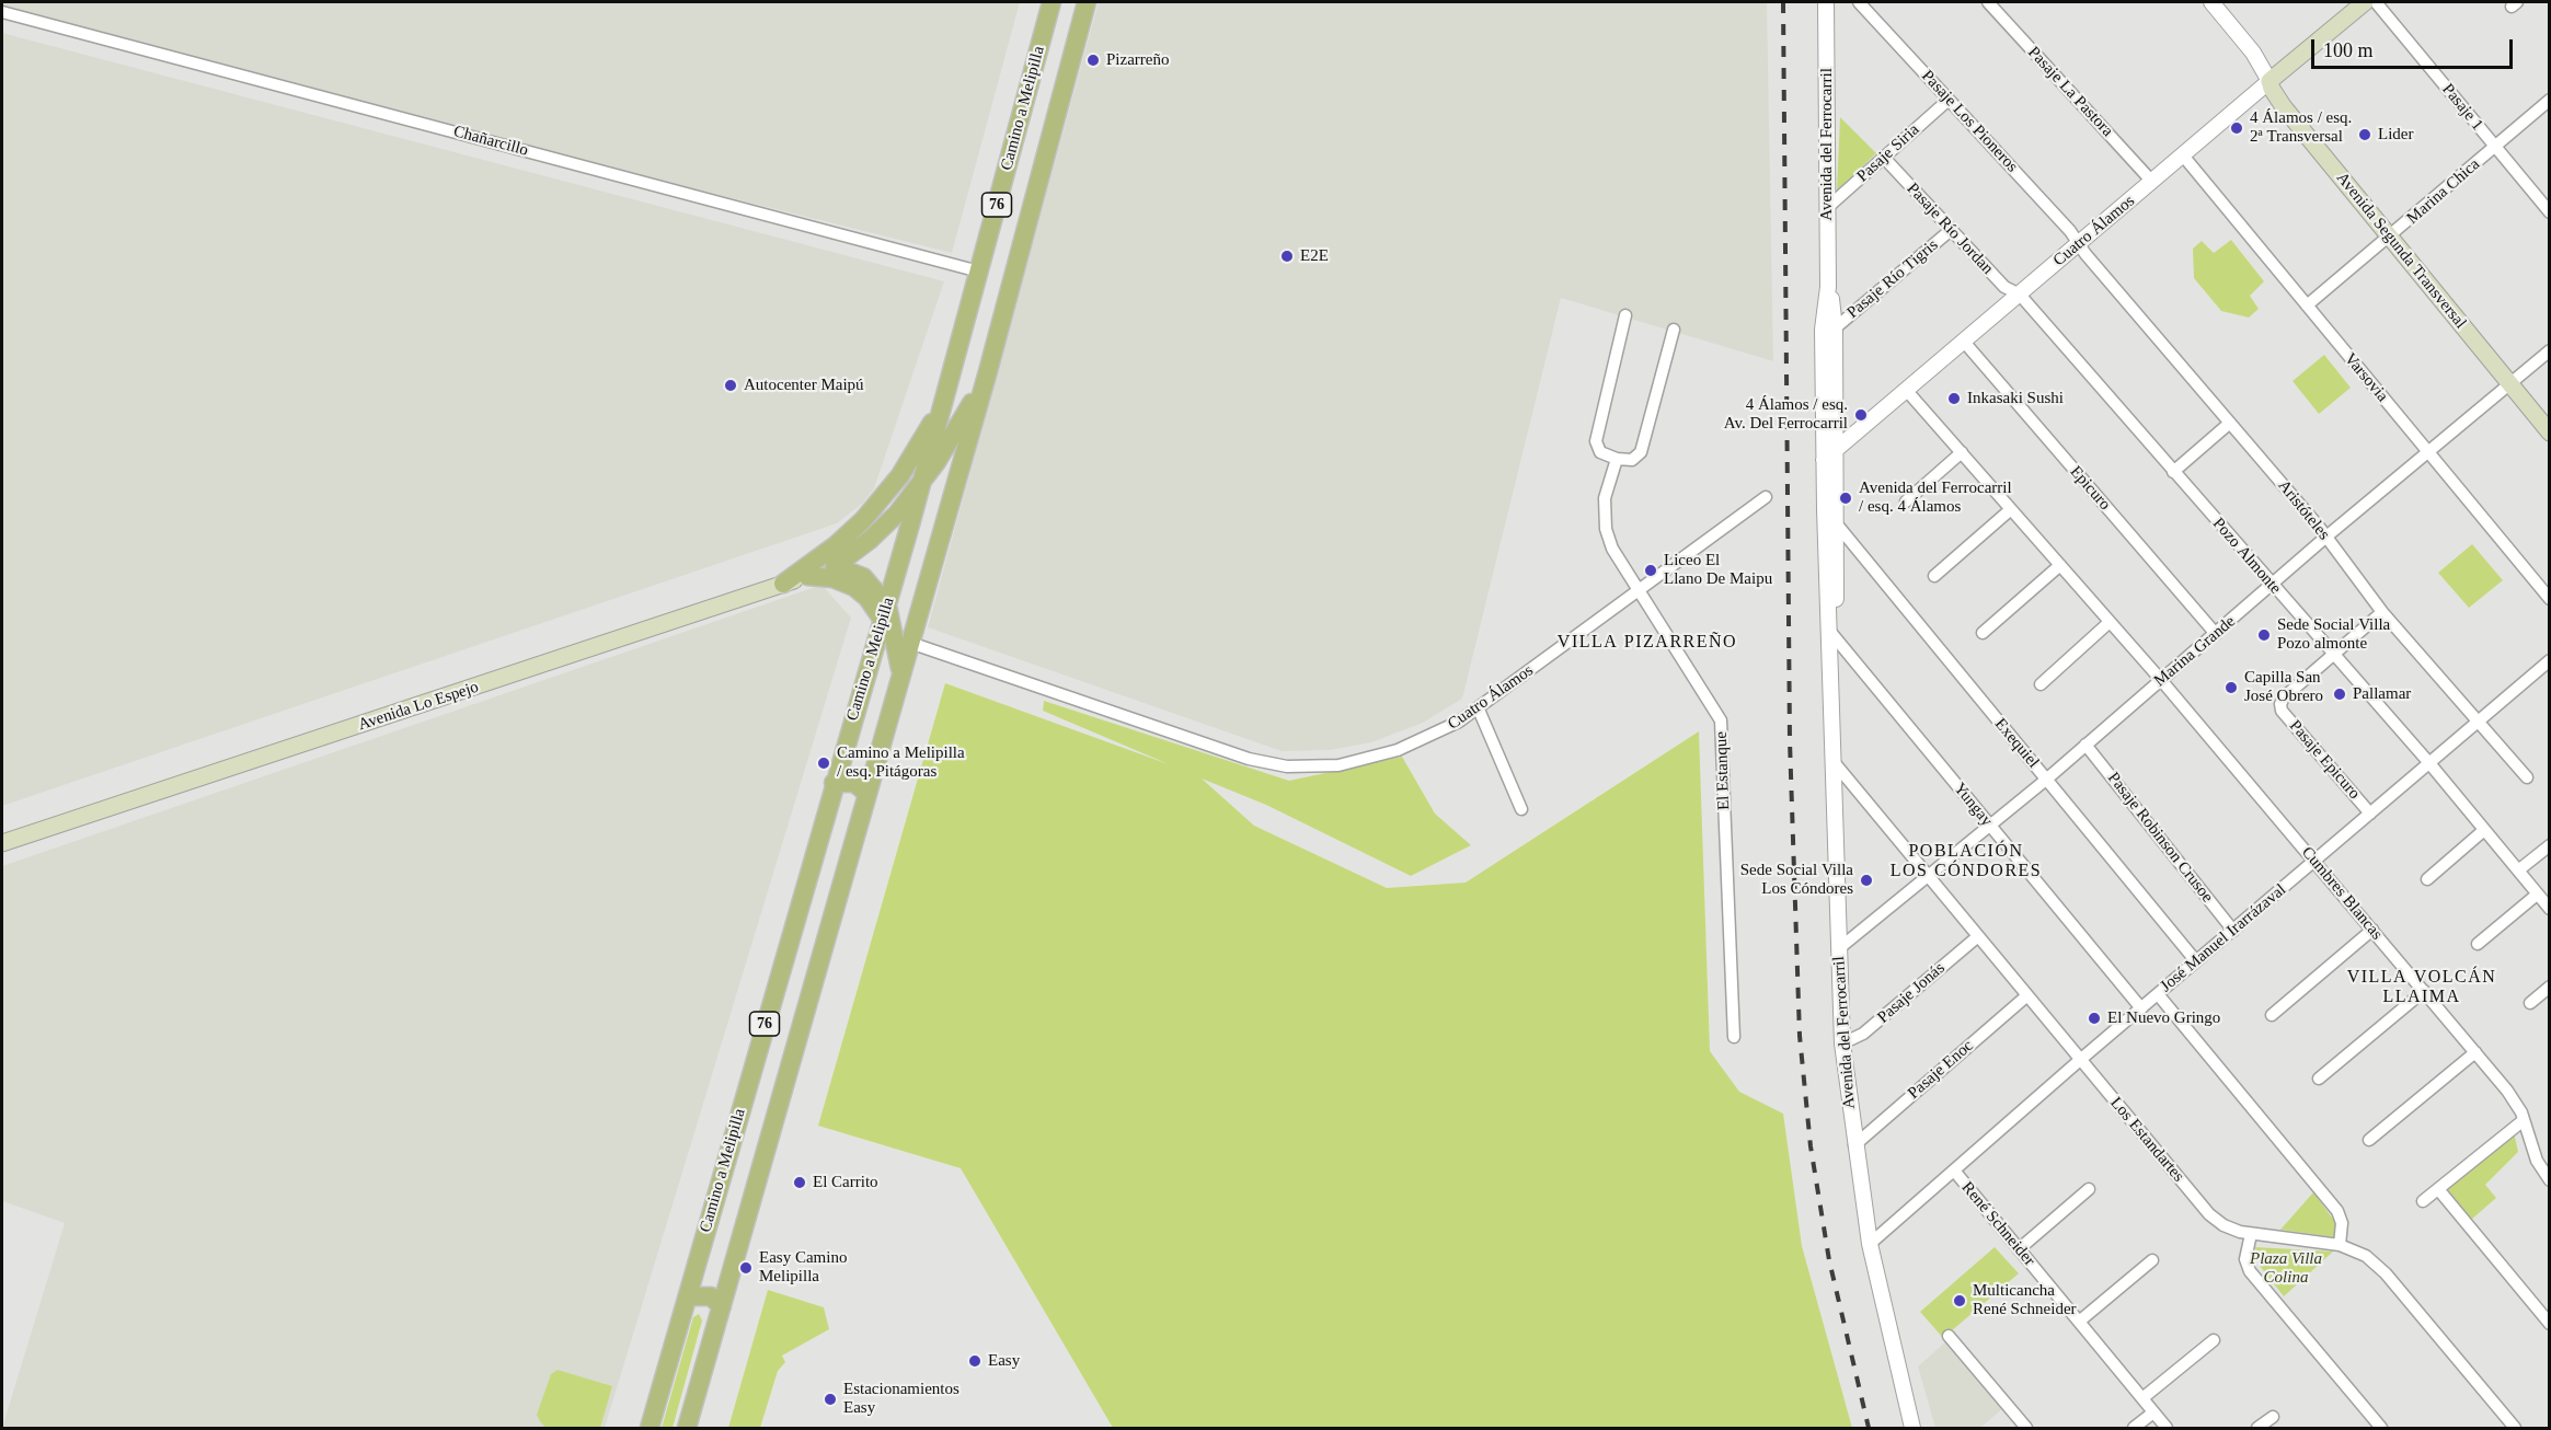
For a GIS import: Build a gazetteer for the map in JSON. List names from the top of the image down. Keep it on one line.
{"streets":{"main road":["Camino a Melipilla","76","Cuatro Álamos","Avenida Segunda Transversal","Avenida Lo Espejo"],"street":["Pasaje La Pastora","Pasaje 1","Pasaje Los Pioneros","Chañarcillo","Avenida del Ferrocarril","Pasaje Siria","Marina Chica","Pasaje Río Jordan","Pasaje Río Tigris","Varsovia","Epicuro","Aristóteles","Pozo Almonte","Marina Grande","Exequiel","Pasaje Epicuro","El Estanque","Yungay","Pasaje Robinson Crusoe","Cumbres Blancas","José Manuel Irarrázaval","Pasaje Jonás","Pasaje Enoc","Los Estandartes","René Schneider"]},"crossings":[["Pasaje La Pastora","Cuatro Álamos"],["Pasaje 1","Marina Chica"],["Camino a Melipilla","Chañarcillo"],["Camino a Melipilla","Cuatro Álamos"],["Pasaje Los Pioneros","Pasaje Siria"],["Pasaje Los Pioneros","Cuatro Álamos"],["Pasaje Los Pioneros","Aristóteles"],["Avenida del Ferrocarril","Pasaje Siria"],["Avenida del Ferrocarril","Cuatro Álamos"],["Avenida del Ferrocarril","Pasaje Río Tigris"],["Avenida del Ferrocarril","Marina Grande"],["Avenida del Ferrocarril","Exequiel"],["Avenida del Ferrocarril","Yungay"],["Avenida del Ferrocarril","José Manuel Irarrázaval"],["Avenida del Ferrocarril","Pasaje Jonás"],["Avenida del Ferrocarril","Pasaje Enoc"],["Avenida del Ferrocarril","Los Estandartes"],["Pasaje Siria","Pasaje Río Jordan"],["Marina Chica","Avenida Segunda Transversal"],["Marina Chica","Varsovia"],["Pasaje Río Jordan","Cuatro Álamos"],["Pasaje Río Jordan","Pasaje Río Tigris"],["Pasaje Río Jordan","Pozo Almonte"],["Cuatro Álamos","Avenida Segunda Transversal"],["Cuatro Álamos","Varsovia"],["Cuatro Álamos","Epicuro"],["Cuatro Álamos","Aristóteles"],["Cuatro Álamos","Pozo Almonte"],["Cuatro Álamos","El Estanque"],["Cuatro Álamos","Cumbres Blancas"],["Avenida Segunda Transversal","Marina Grande"],["Varsovia","Marina Grande"],["Epicuro","Marina Grande"],["Aristóteles","Marina Grande"],["Aristóteles","José Manuel Irarrázaval"],["Pozo Almonte","Marina Grande"],["Pozo Almonte","Pasaje Epicuro"],["Pozo Almonte","José Manuel Irarrázaval"],["Marina Grande","Exequiel"],["Marina Grande","Yungay"],["Marina Grande","Pasaje Robinson Crusoe"],["Marina Grande","Cumbres Blancas"],["Marina Grande","Los Estandartes"],["Exequiel","José Manuel Irarrázaval"],["Pasaje Epicuro","José Manuel Irarrázaval"],["Yungay","José Manuel Irarrázaval"],["Pasaje Robinson Crusoe","José Manuel Irarrázaval"],["Cumbres Blancas","José Manuel Irarrázaval"],["José Manuel Irarrázaval","Los Estandartes"],["José Manuel Irarrázaval","René Schneider"],["Pasaje Jonás","Los Estandartes"],["Pasaje Enoc","Los Estandartes"]],"districts":["VILLA PIZARREÑO","POBLACIÓN LOS CÓNDORES","VILLA VOLCÁN LLAIMA"],"parks":["Plaza Villa Colina"],"places":["Pizarreño","4 Álamos / esq. 2ª Transversal","Lider","E2E","Autocenter Maipú","Inkasaki Sushi","4 Álamos / esq. Av. Del Ferrocarril","Avenida del Ferrocarril / esq. 4 Álamos","Liceo El Llano De Maipu","Sede Social Villa Pozo almonte","Capilla San José Obrero","Pallamar","Camino a Melipilla / esq. Pitágoras","Sede Social Villa Los Cóndores","El Nuevo Gringo","El Carrito","Easy Camino Melipilla","Multicancha René Schneider","Easy","Estacionamientos Easy"],"scale_bar":"100 m"}
